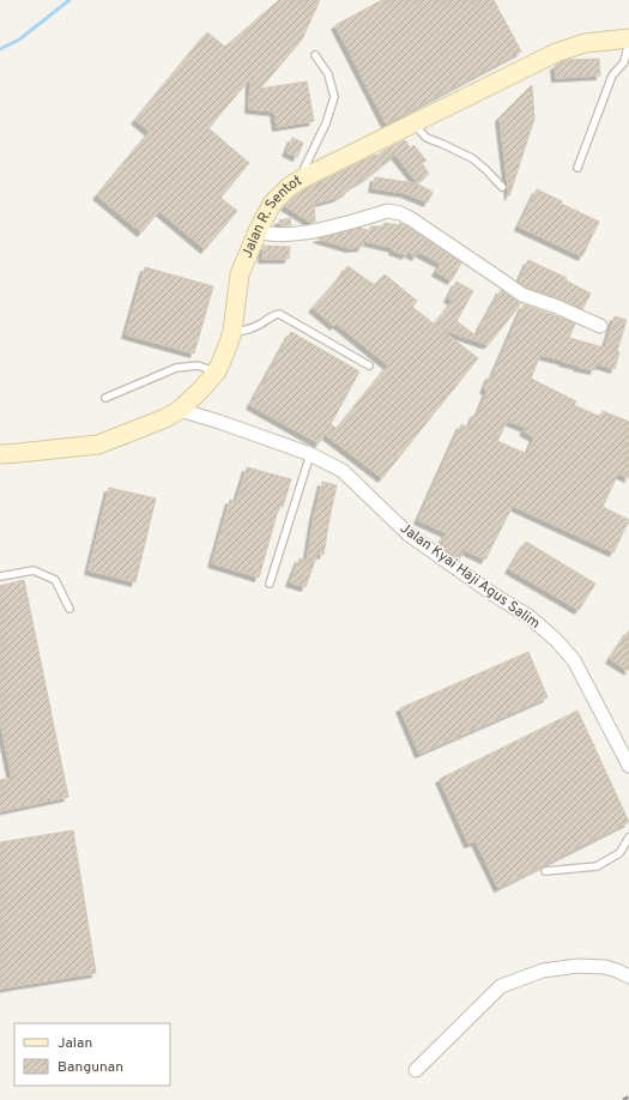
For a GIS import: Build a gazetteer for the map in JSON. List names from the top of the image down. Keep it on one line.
{"streets":{"street":["Jalan R. Sentot","Jalan Kyai Haji Agus Salim"]},"crossings":[["Jalan R. Sentot","Jalan Kyai Haji Agus Salim"]],"legend":["Jalan","Bangunan"]}
